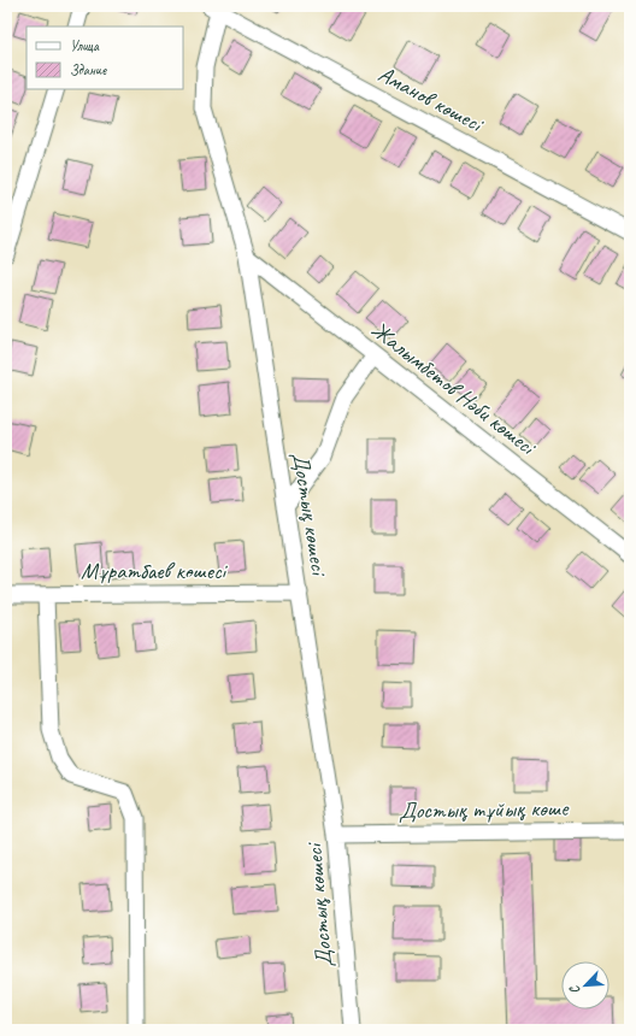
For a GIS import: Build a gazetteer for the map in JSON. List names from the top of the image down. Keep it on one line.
{"streets":{"street":["Аманов көшесі","Жалымбетов Нәби көшесі","Достық көшесі","Мұратбаев көшесі","Достық тұйық көше"]},"crossings":[["Аманов көшесі","Достық көшесі"],["Жалымбетов Нәби көшесі","Достық көшесі"],["Достық көшесі","Мұратбаев көшесі"],["Достық көшесі","Достық тұйық көше"]],"legend":["Улица","Здание"],"north":"bottom left"}
